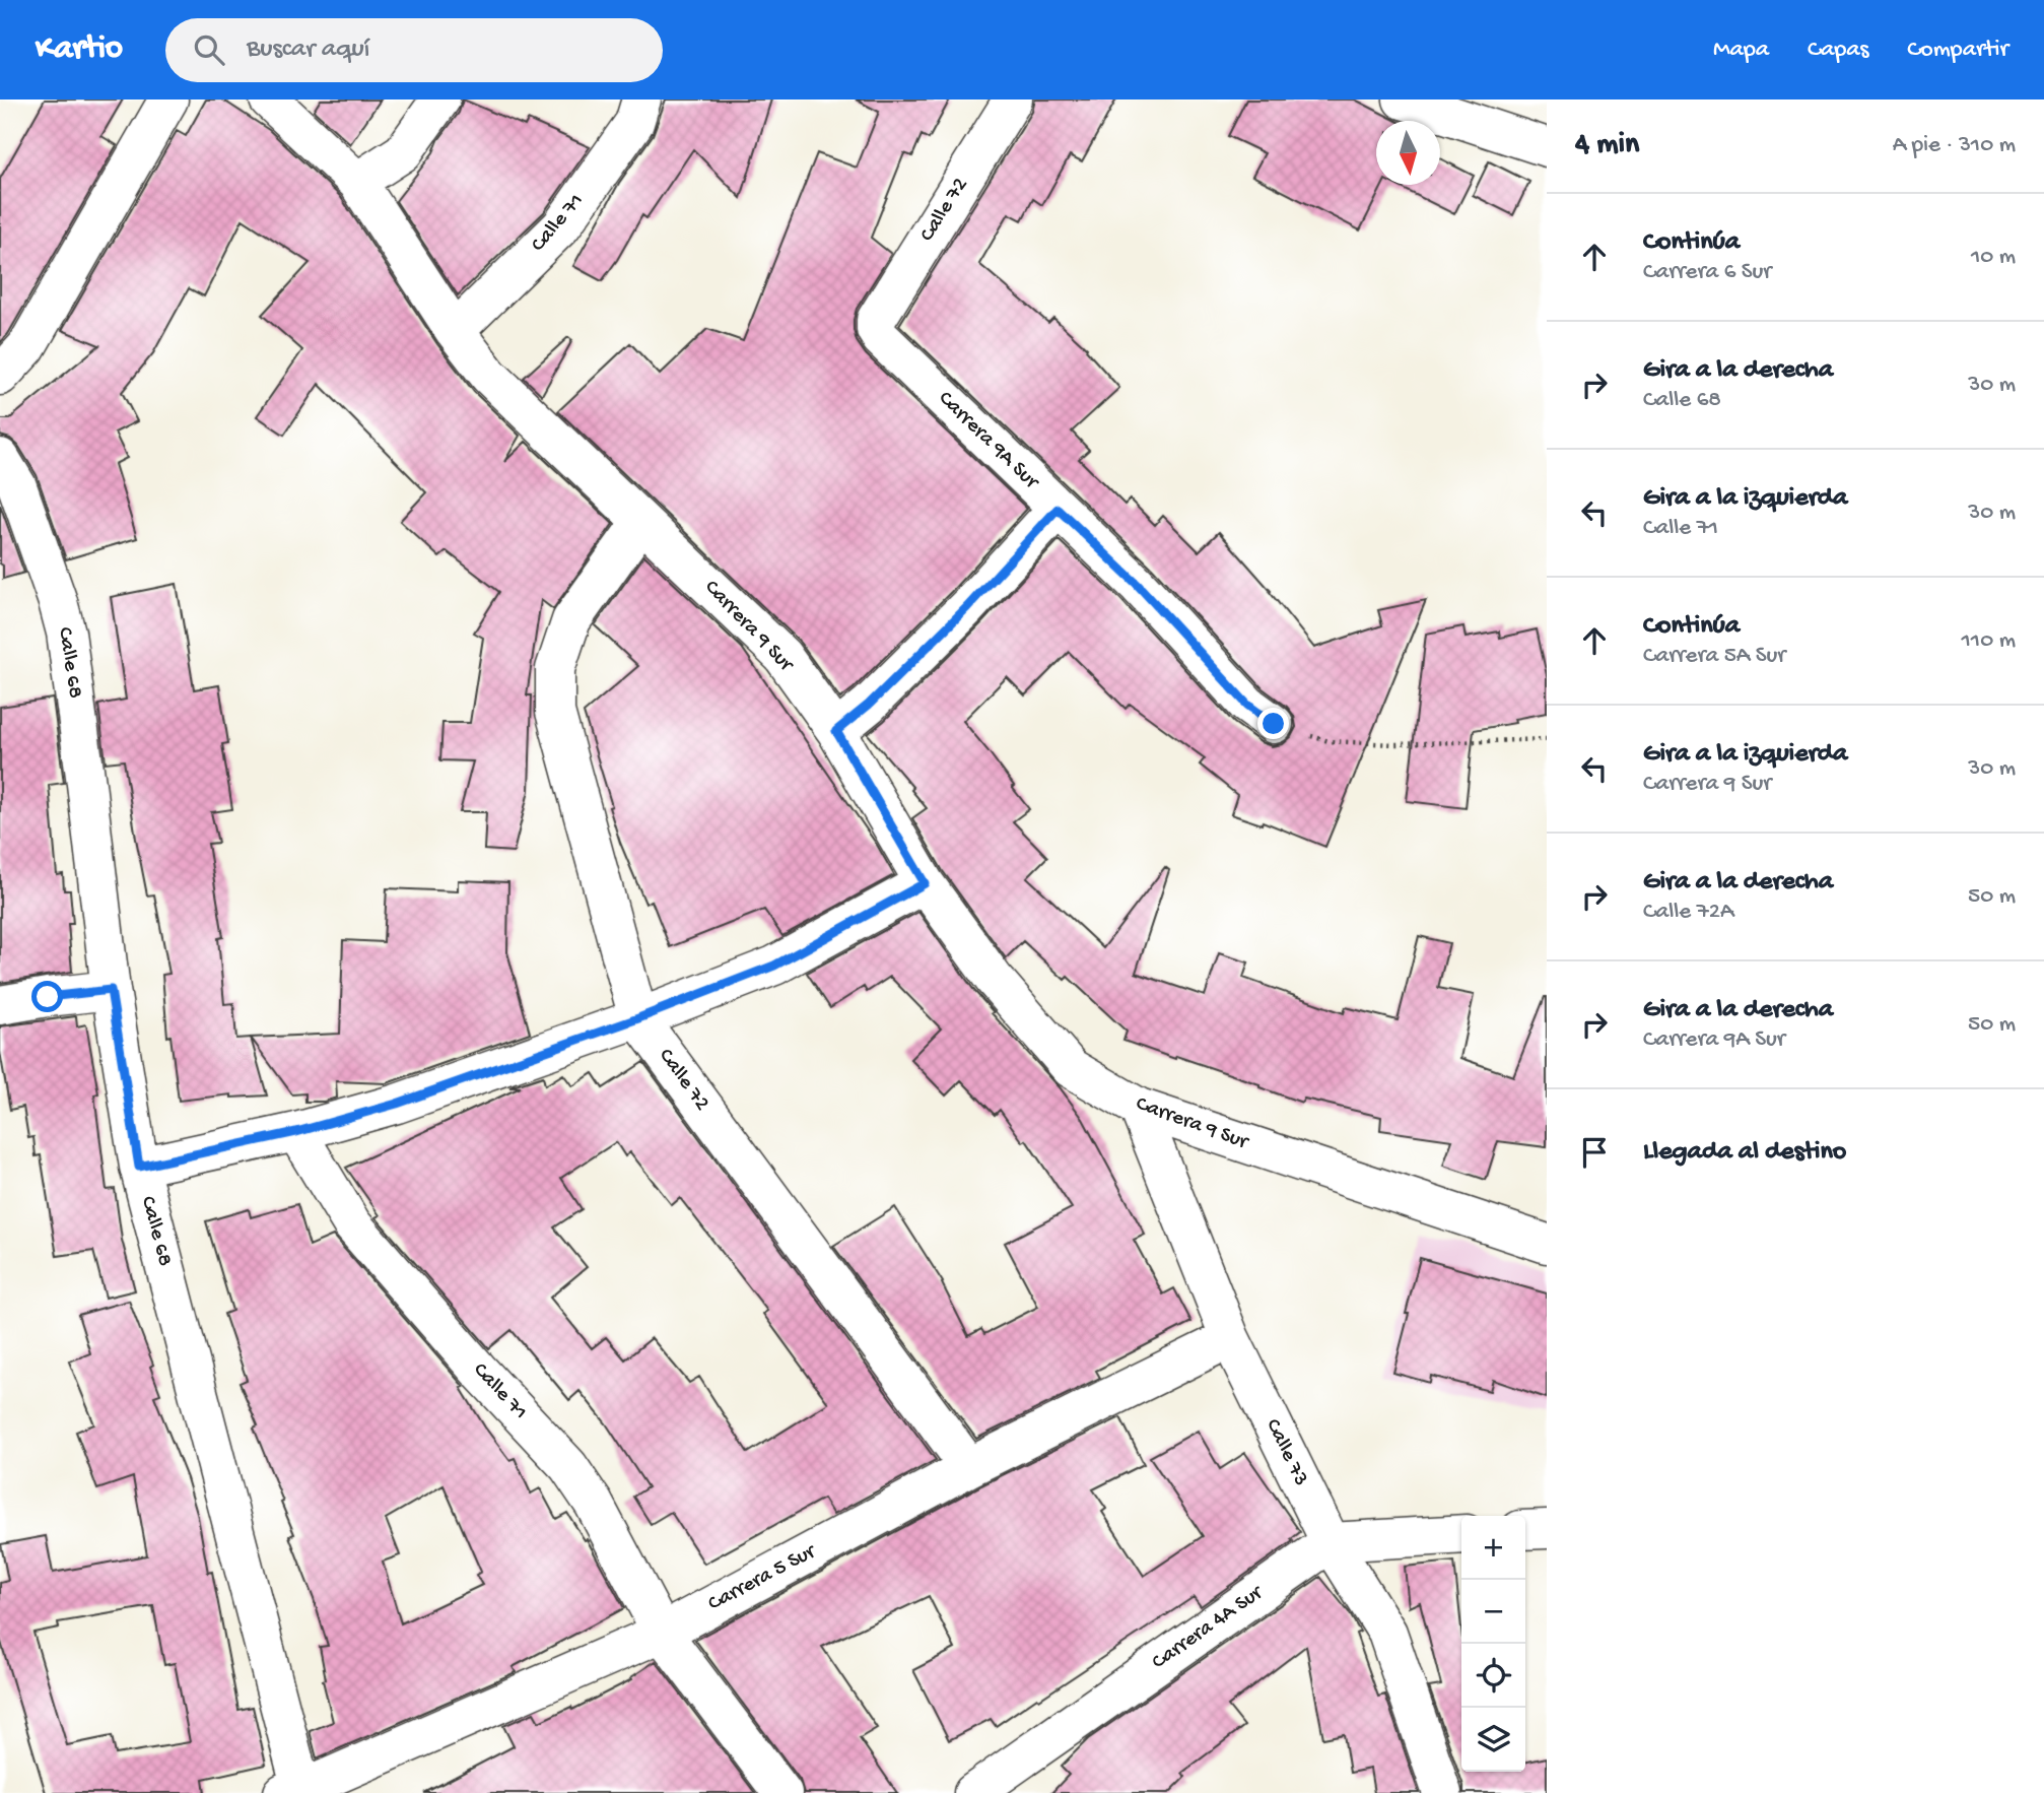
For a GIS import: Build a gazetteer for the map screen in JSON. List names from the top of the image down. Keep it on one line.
{"streets":{"street":["Calle 72","Calle 71","Carrera 9A Sur","Carrera 9 Sur","Calle 68","Calle 73","Carrera 5 Sur","Carrera 4A Sur"]},"crossings":[["Calle 72","Carrera 9A Sur"],["Calle 72","Carrera 9 Sur"],["Calle 72","Carrera 5 Sur"],["Calle 71","Carrera 9 Sur"],["Calle 71","Carrera 5 Sur"],["Carrera 9 Sur","Calle 73"],["Calle 68","Carrera 5 Sur"],["Calle 73","Carrera 5 Sur"],["Calle 73","Carrera 4A Sur"]],"north":"bottom","page":{"header":"Kartio","search":"Buscar aquí","nav":["Mapa","Capas","Compartir"],"heading":["4 min","A pie · 310 m"],"list":[["Continúa","Carrera 6 Sur","10 m"],["Gira a la derecha","Calle 68","30 m"],["Gira a la izquierda","Calle 71","30 m"],["Continúa","Carrera 5A Sur","110 m"],["Gira a la izquierda","Carrera 9 Sur","30 m"],["Gira a la derecha","Calle 72A","50 m"],["Gira a la derecha","Carrera 9A Sur","50 m"],"Llegada al destino"],"map_buttons":["+","−"]}}
